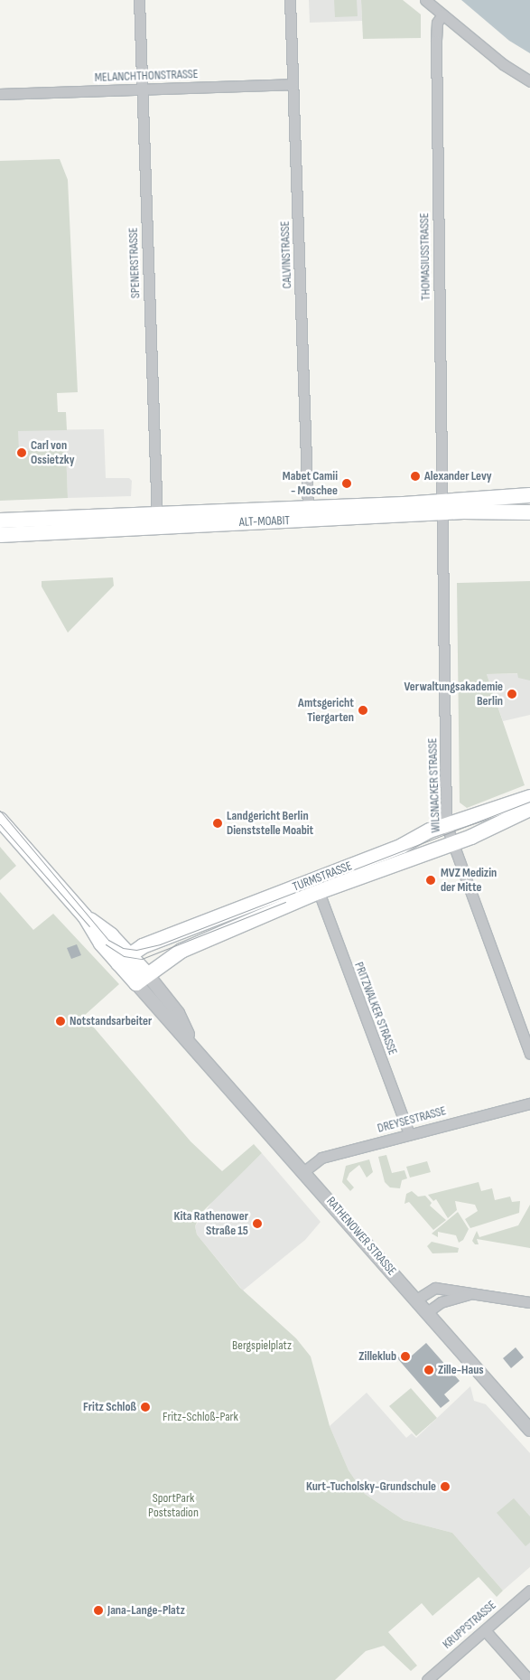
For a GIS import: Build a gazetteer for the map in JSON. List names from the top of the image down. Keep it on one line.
{"streets":{"main road":["ALT-MOABIT","TURMSTRASSE","RATHENOWER STRASSE"],"street":["MELANCHTHONSTRASSE","CALVINSTRASSE","THOMASIUSSTRASSE","SPENERSTRASSE","WILSNACKER STRASSE","PRITZWALKER STRASSE","DREYSESTRASSE","KRUPPSTRASSE"]},"crossings":[["MELANCHTHONSTRASSE","CALVINSTRASSE"],["MELANCHTHONSTRASSE","SPENERSTRASSE"],["CALVINSTRASSE","ALT-MOABIT"],["THOMASIUSSTRASSE","ALT-MOABIT"],["THOMASIUSSTRASSE","WILSNACKER STRASSE"],["SPENERSTRASSE","ALT-MOABIT"],["ALT-MOABIT","WILSNACKER STRASSE"],["WILSNACKER STRASSE","TURMSTRASSE"],["TURMSTRASSE","PRITZWALKER STRASSE"],["TURMSTRASSE","RATHENOWER STRASSE"],["PRITZWALKER STRASSE","DREYSESTRASSE"],["DREYSESTRASSE","RATHENOWER STRASSE"]],"parks":["Bergspielplatz","Fritz-Schloß-Park","SportPark Poststadion"],"places":["Carl von Ossietzky","Alexander Levy","Mabet Camii - Moschee","Verwaltungsakademie Berlin","Amtsgericht Tiergarten","Landgericht Berlin Dienststelle Moabit","MVZ Medizin der Mitte","Notstandsarbeiter","Kita Rathenower Straße 15","Zilleklub","Zille-Haus","Fritz Schloß","Kurt-Tucholsky-Grundschule","Jana-Lange-Platz"]}
